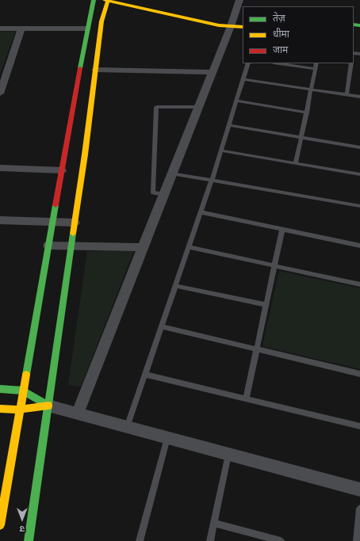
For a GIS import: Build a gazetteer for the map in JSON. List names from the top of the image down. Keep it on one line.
{"legend":["तेज़","धीमा","जाम"],"north":"bottom"}
